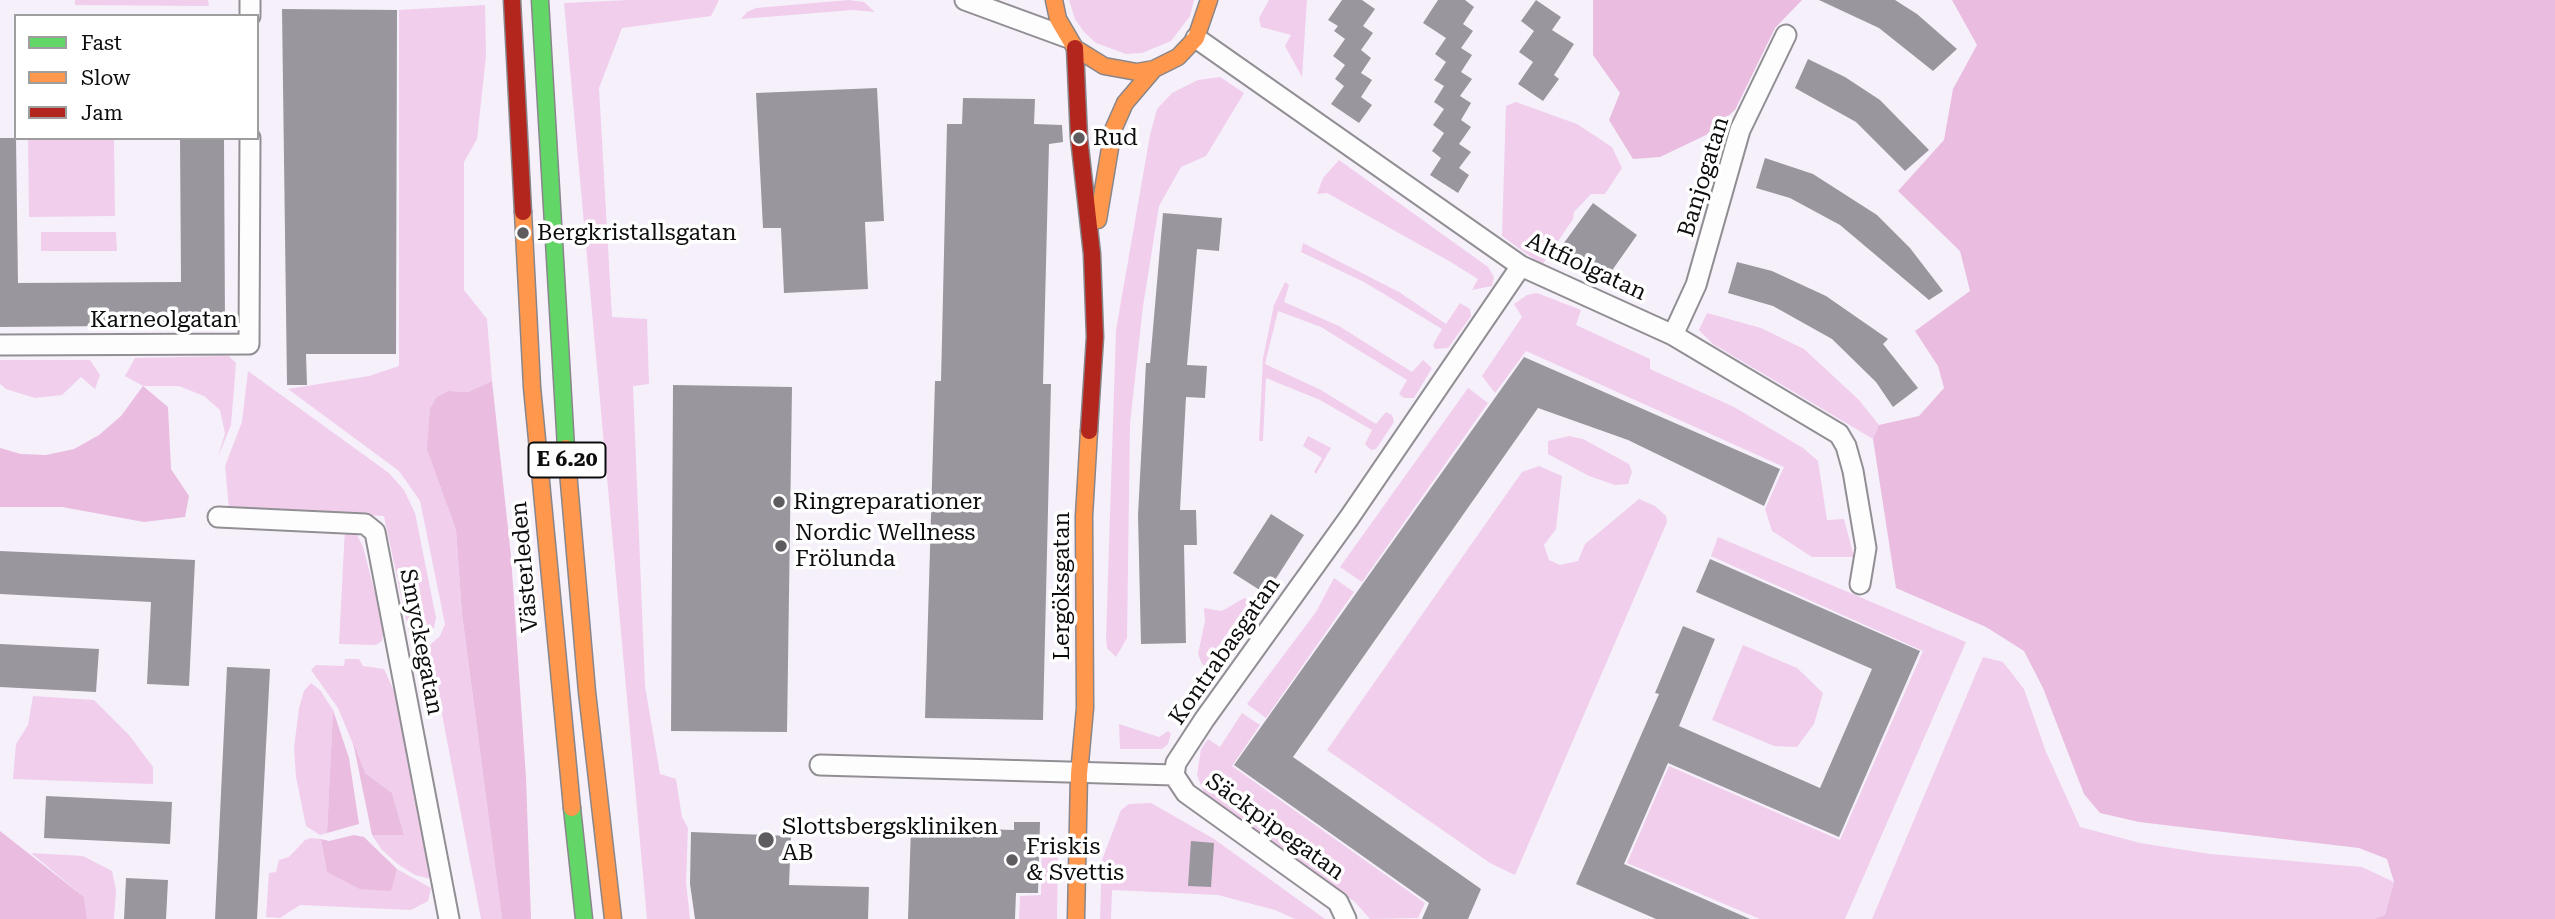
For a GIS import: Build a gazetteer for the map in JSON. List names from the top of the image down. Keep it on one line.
{"streets":{"main road":["E 6.20","Västerleden","Lergöksgatan"],"street":["Banjogatan","Altfiolgatan","Karneolgatan","Smyckegatan","Kontrabasgatan","Säckpipegatan"]},"crossings":[["Banjogatan","Altfiolgatan"],["Altfiolgatan","Kontrabasgatan"],["Kontrabasgatan","Säckpipegatan"]],"places":["Rud","Bergkristallsgatan","Ringreparationer","Nordic Wellness Frölunda","Slottsbergskliniken AB","Friskis & Svettis"],"legend":["Fast","Slow","Jam"]}
